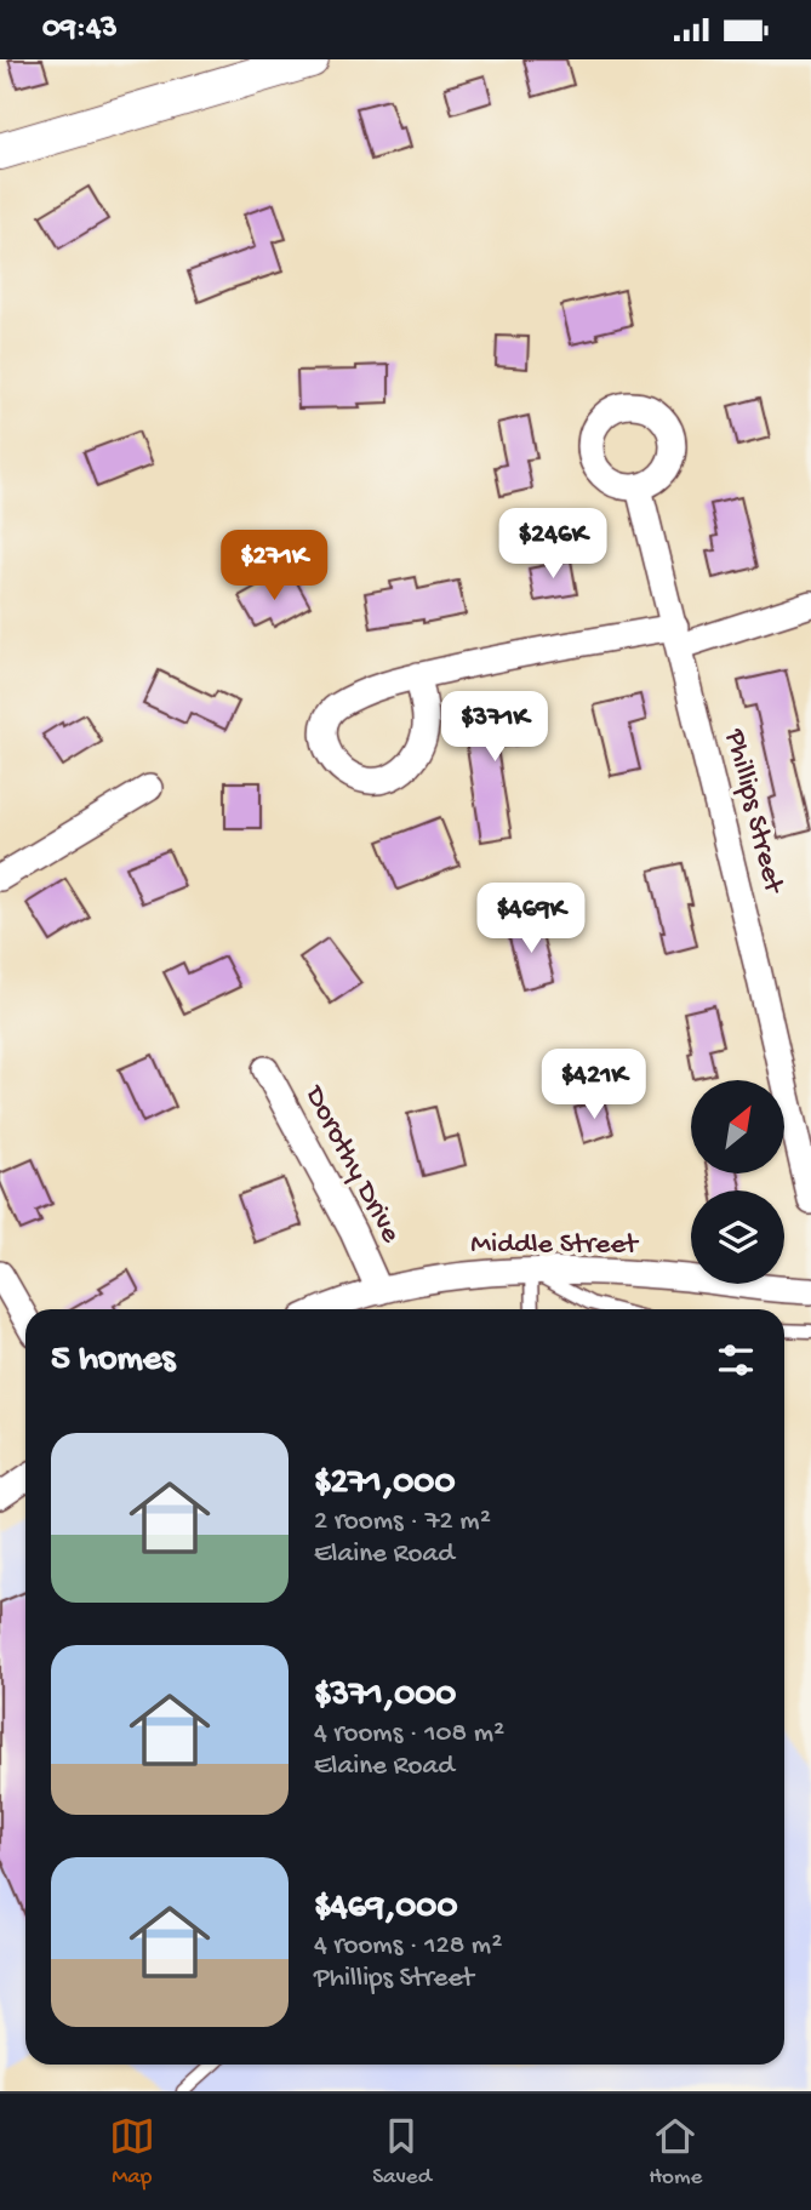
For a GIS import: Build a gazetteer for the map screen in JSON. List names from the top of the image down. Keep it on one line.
{"streets":{"street":["Phillips Street","Dorothy Drive","Middle Street"]},"crossings":[["Dorothy Drive","Middle Street"]],"north":"top right","page":{"status":"09:43","price":["$246K","$271K","$371K","$469K","$421K"],"heading":"5 homes","list":[{"name":"$271,000","note":"2 rooms · 72 m² · Elaine Road"},{"name":"$371,000","note":"4 rooms · 108 m² · Elaine Road"},{"name":"$469,000","note":"4 rooms · 128 m² · Phillips Street"}],"tabs":["Map","Saved","Home"]}}
